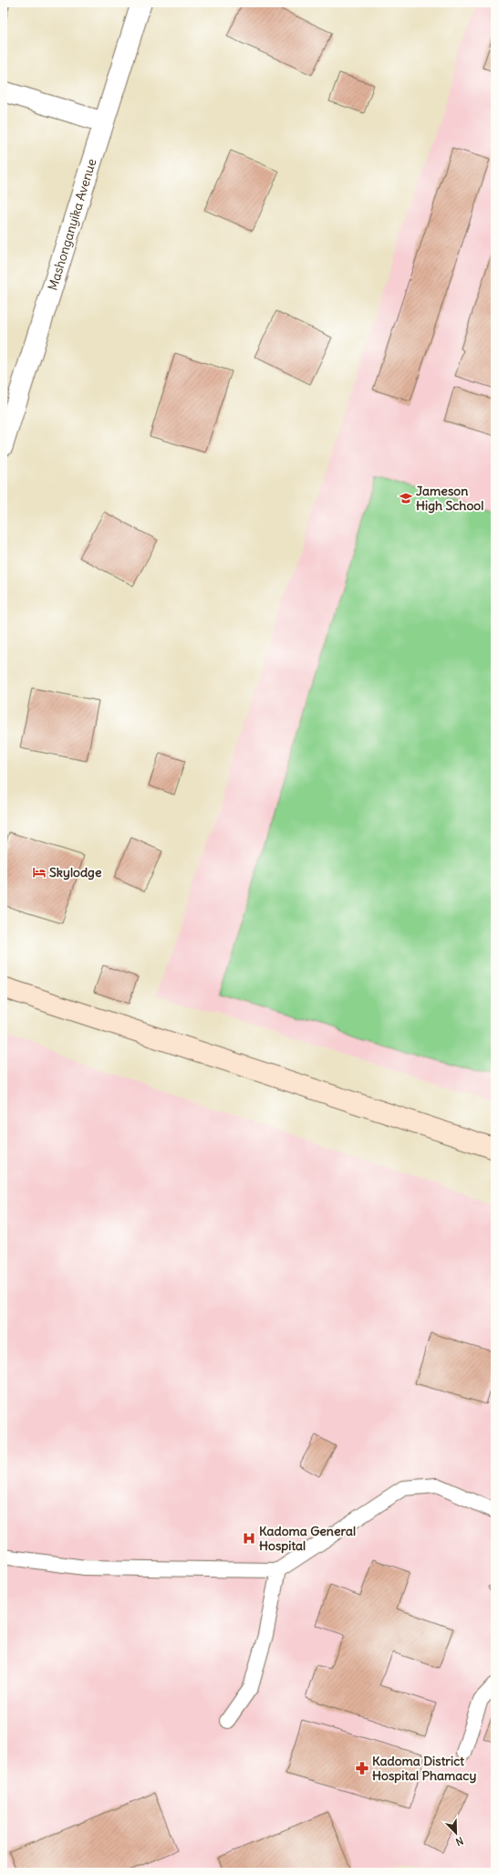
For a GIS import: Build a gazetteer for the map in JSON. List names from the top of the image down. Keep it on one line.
{"streets":{"street":["Mashonganyika Avenue"]},"places":{"school or university":["Jameson High School"],"hotel":["Skylodge"],"hospital":["Kadoma General Hospital"],"pharmacy":["Kadoma District Hospital Phamacy"]},"north":"bottom right"}
